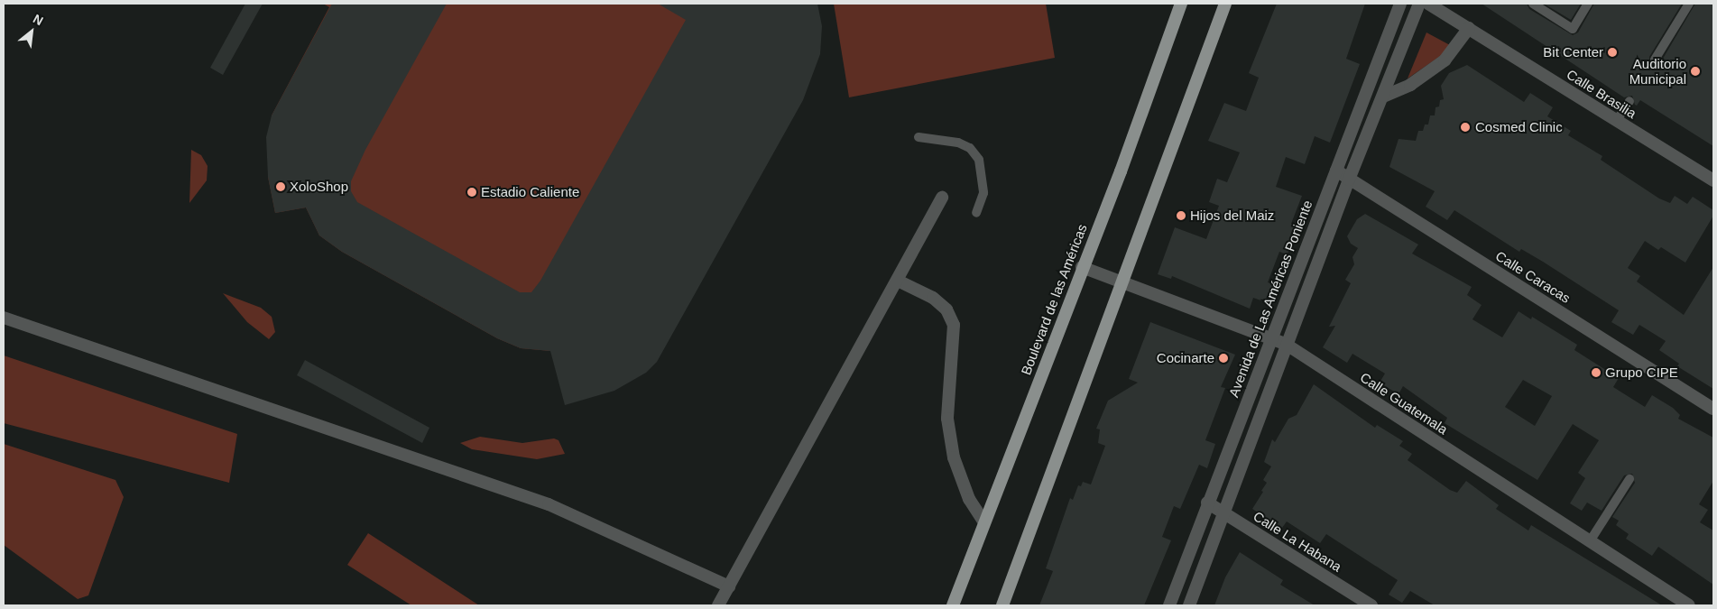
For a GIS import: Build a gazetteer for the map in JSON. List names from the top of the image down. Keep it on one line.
{"streets":{"main road":["Boulevard de las Américas"],"street":["Calle Brasilia","Calle Caracas","Avenida de Las Américas Poniente","Calle Guatemala","Calle La Habana"]},"crossings":[["Calle Caracas","Avenida de Las Américas Poniente"],["Avenida de Las Américas Poniente","Calle Guatemala"],["Avenida de Las Américas Poniente","Calle La Habana"],["Boulevard de las Américas","Calle Guatemala"]],"places":["Bit Center","Auditorio Municipal","Cosmed Clinic","XoloShop","Estadio Caliente","Hijos del Maiz","Cocinarte","Grupo CIPE"],"north":"top right"}
